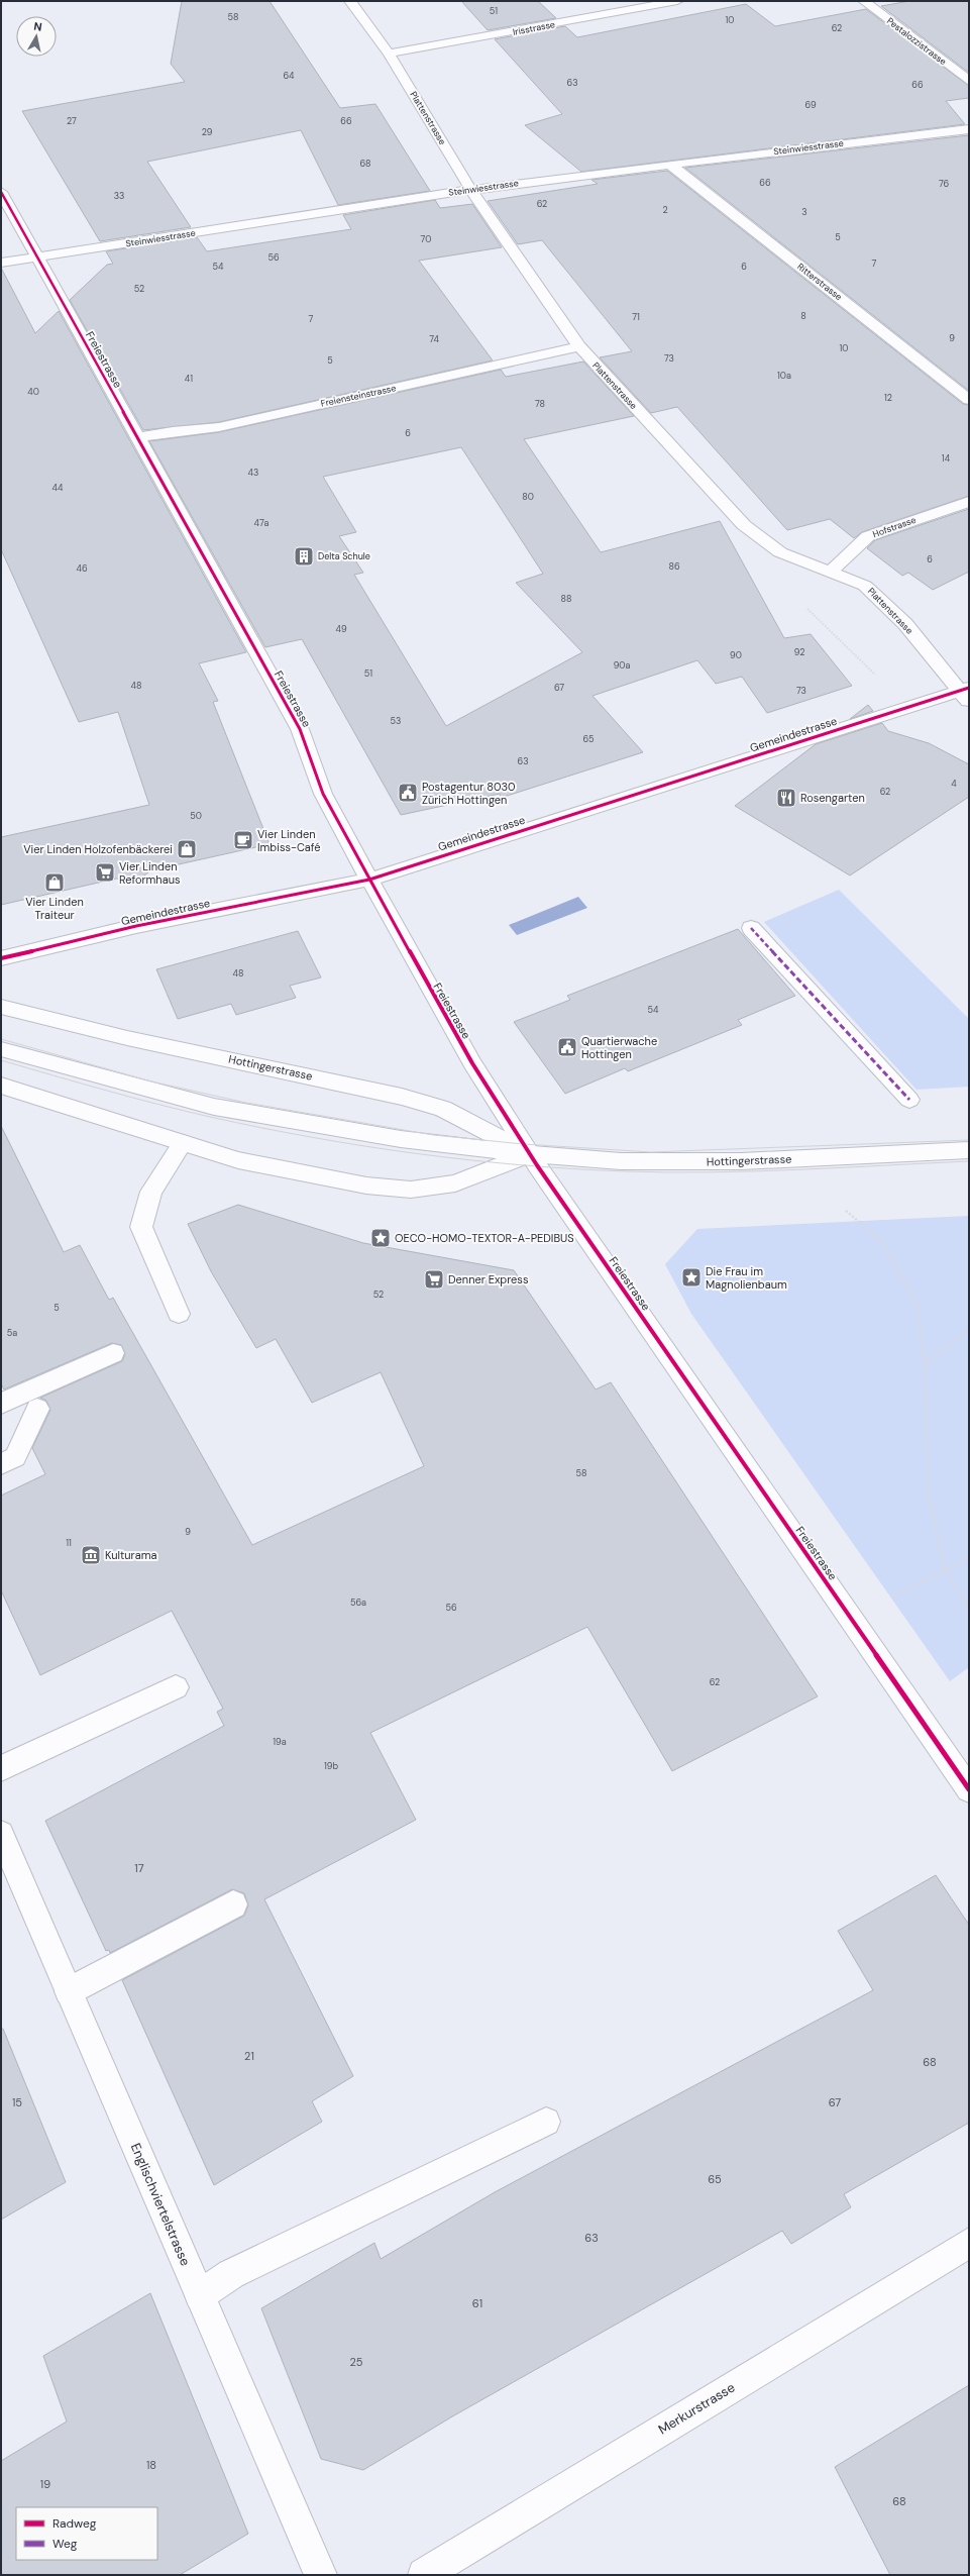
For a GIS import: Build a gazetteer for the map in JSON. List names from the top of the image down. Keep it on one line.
{"streets":{"street":["Irisstrasse","Pestalozzistrasse","Plattenstrasse","Steinwiesstrasse","Ritterstrasse","Freiestrasse","Freiensteinstrasse","Hofstrasse","Gemeindestrasse","Hottingerstrasse","Englischviertelstrasse","Merkurstrasse"]},"crossings":[["Irisstrasse","Plattenstrasse"],["Plattenstrasse","Steinwiesstrasse"],["Plattenstrasse","Freiensteinstrasse"],["Plattenstrasse","Hofstrasse"],["Plattenstrasse","Gemeindestrasse"],["Steinwiesstrasse","Ritterstrasse"],["Steinwiesstrasse","Freiestrasse"],["Freiestrasse","Freiensteinstrasse"],["Freiestrasse","Gemeindestrasse"],["Freiestrasse","Hottingerstrasse"]],"places":{"building":["Delta Schule"],"public building":["Postagentur 8030 Zürich Hottingen","Quartierwache Hottingen"],"restaurant":["Rosengarten"],"cafe":["Vier Linden Imbiss-Café"],"shop":["Vier Linden Holzofenbäckerei","Vier Linden Traiteur"],"supermarket":["Vier Linden Reformhaus","Denner Express"],"place":["OECO-HOMO-TEXTOR-A-PEDIBUS","Die Frau im Magnolienbaum"],"museum":["Kulturama"]},"house_numbers":["51","58","10","62","64","63","66","69","27","66","29","68","66","76","33","62","2","3","5","70","56","7","54","6","52","8","71","7","9","74","10","73","5","10a","41","40","12","78","6","14","43","44","80","47a","6","86","46","88","49","92","90","90a","51","48","67","73","53","65","63","4","62","50","48","54","52","5","5a","58","9","11","56a","56","62","19a","19b","17","21","68","15","67","65","63","61","25","18","19","68"],"legend":["Radweg","Weg"],"north":"top"}
